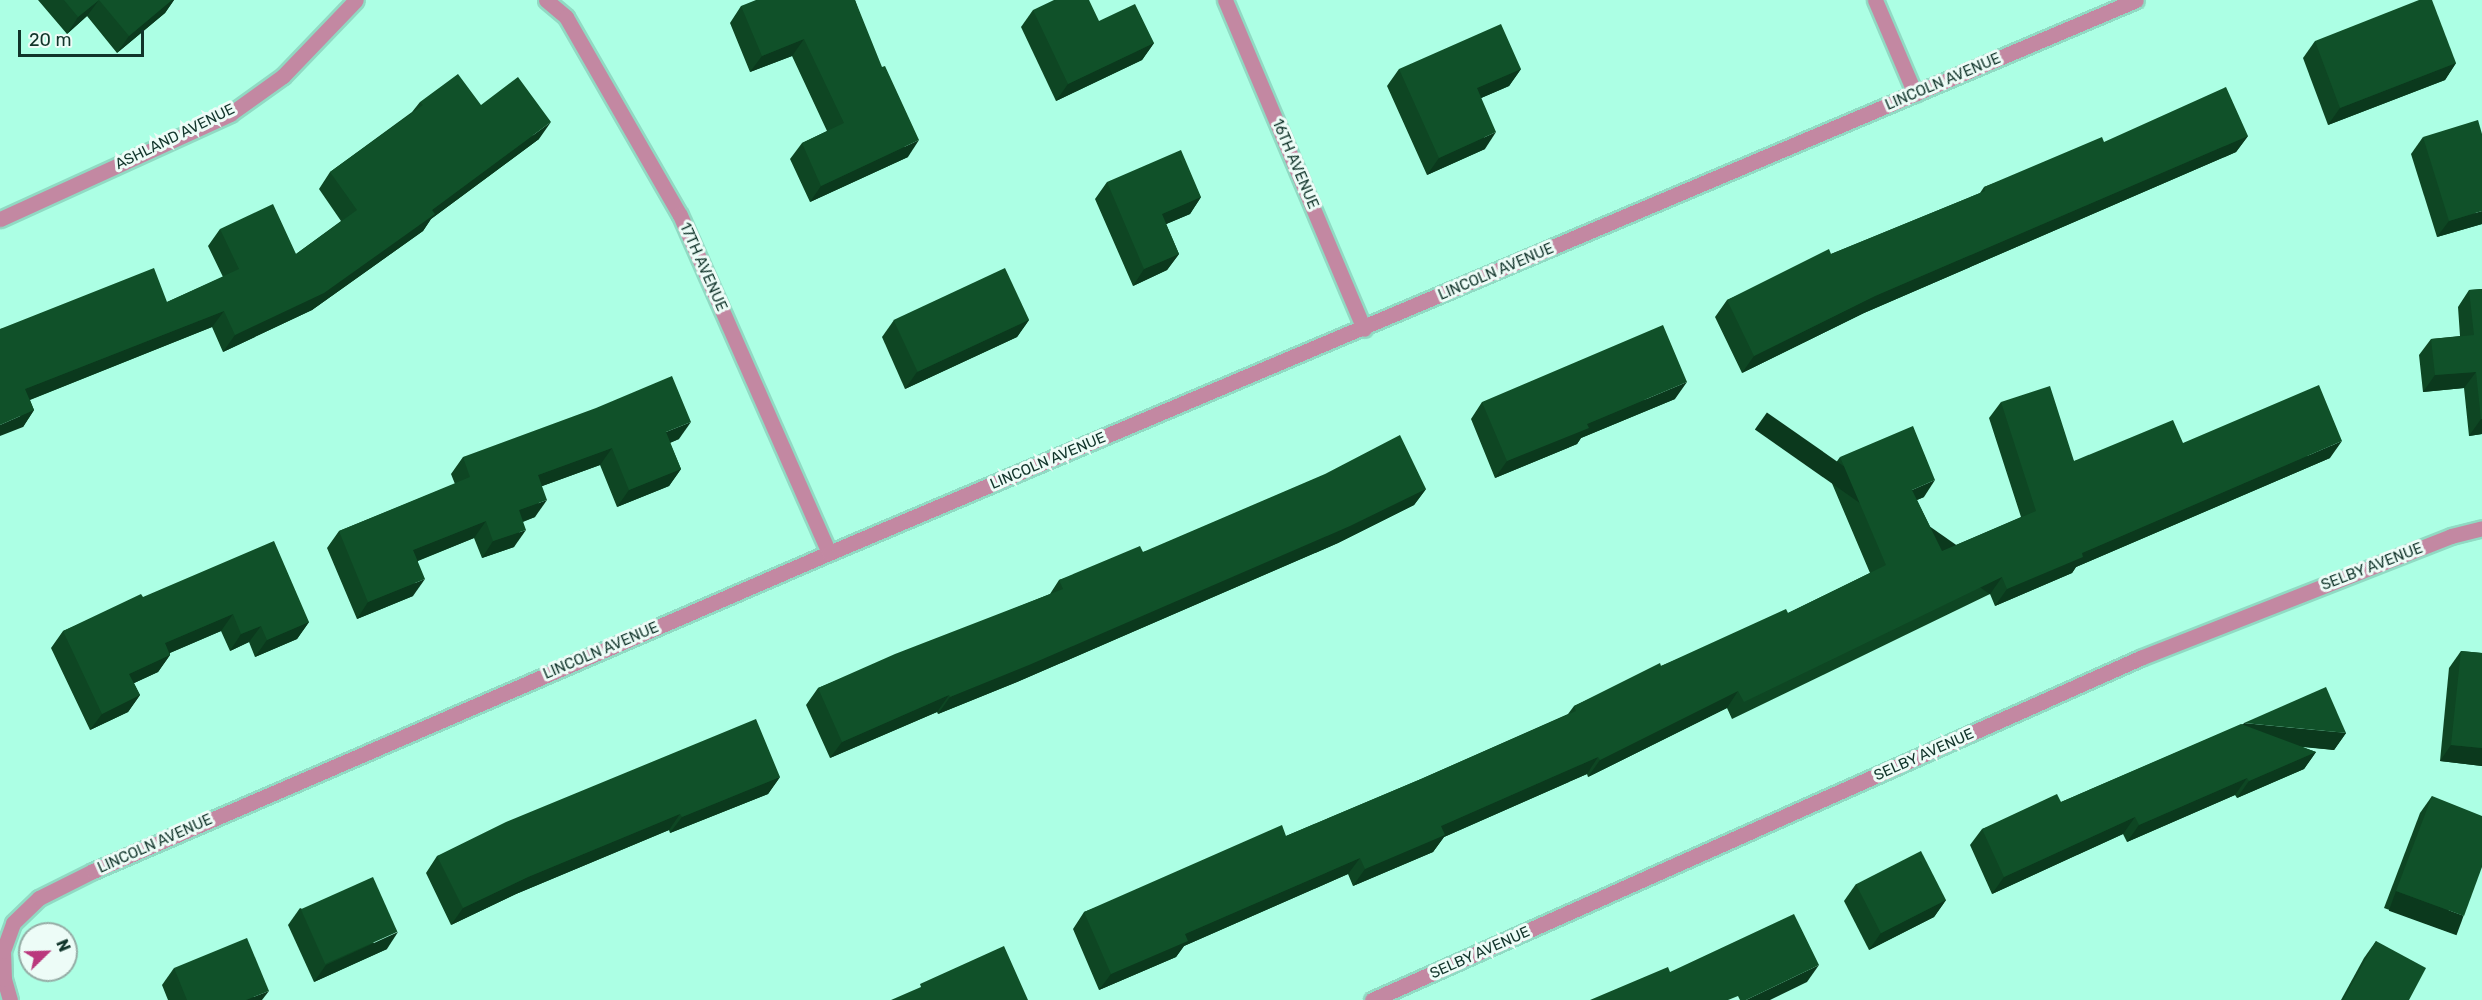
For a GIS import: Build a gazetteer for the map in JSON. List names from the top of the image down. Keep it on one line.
{"streets":{"street":["LINCOLN AVENUE","ASHLAND AVENUE","16TH AVENUE","17TH AVENUE","SELBY AVENUE"]},"crossings":[["LINCOLN AVENUE","16TH AVENUE"],["LINCOLN AVENUE","17TH AVENUE"]],"scale_bar":"20 m","north":"top right"}
